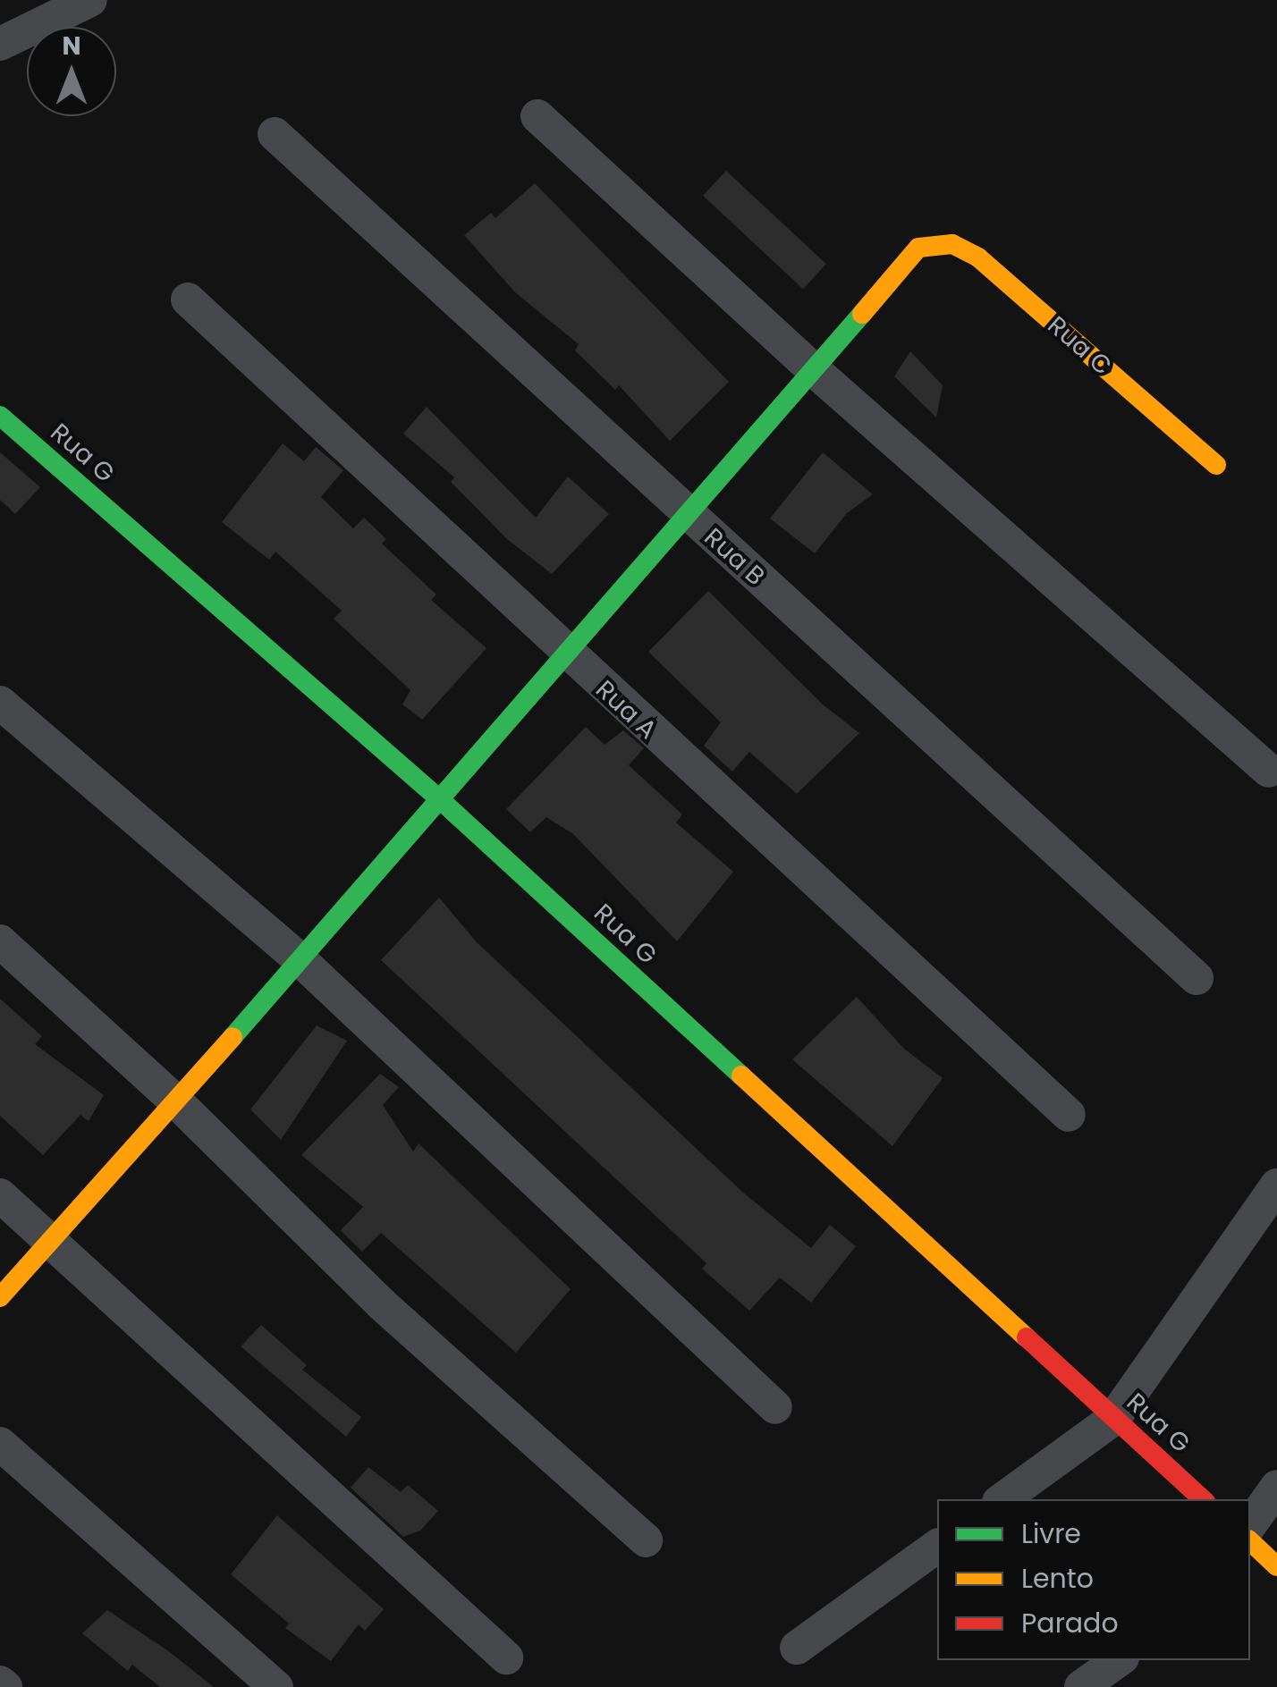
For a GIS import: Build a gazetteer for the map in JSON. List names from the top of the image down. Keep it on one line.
{"streets":{"street":["Rua C","Rua G","Rua B","Rua A"]},"legend":["Livre","Lento","Parado"],"north":"top"}
